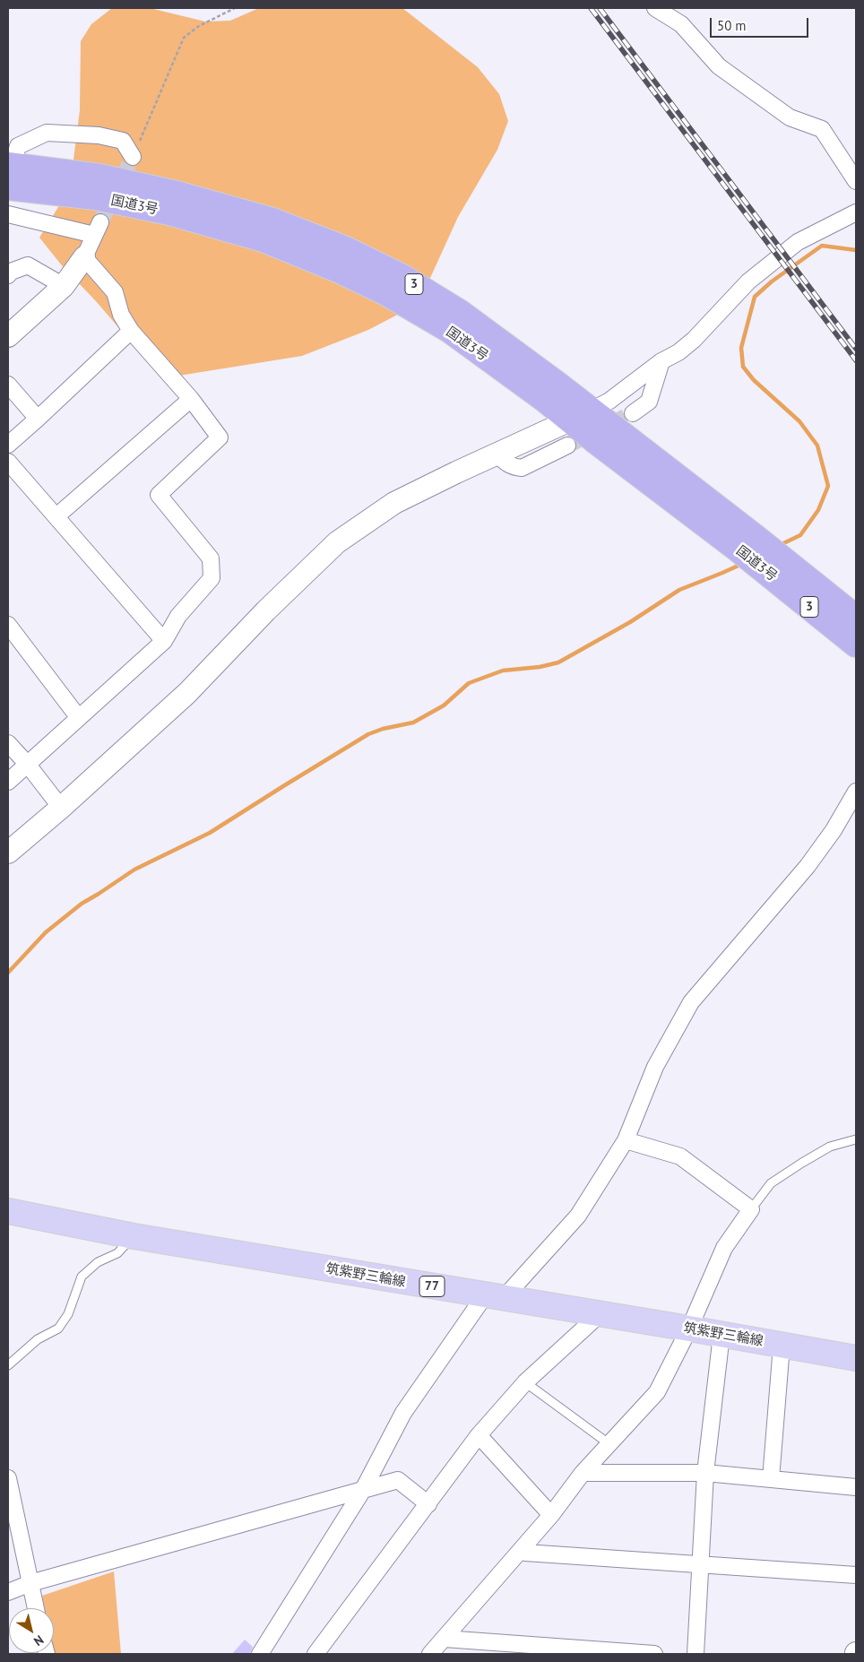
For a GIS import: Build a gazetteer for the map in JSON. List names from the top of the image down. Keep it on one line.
{"streets":{"highway":["国道3号","3"],"main road":["筑紫野三輪線","77"]},"scale_bar":"50 m","north":"bottom right"}
